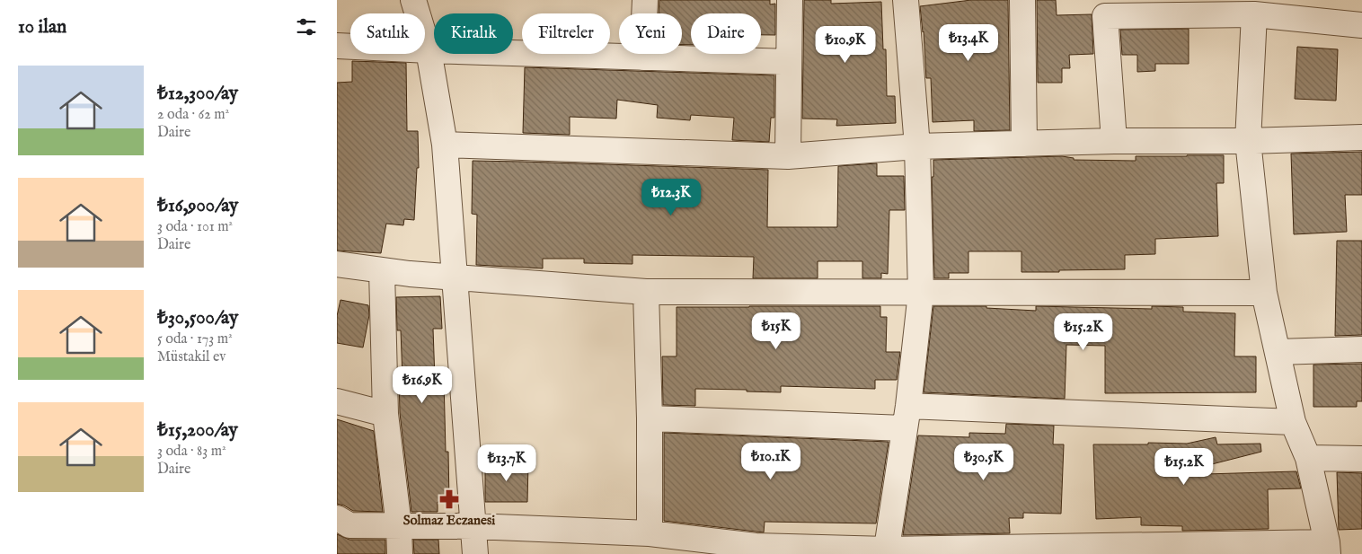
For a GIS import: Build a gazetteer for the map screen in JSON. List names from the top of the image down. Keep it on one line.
{"places":{"pharmacy":["Solmaz Eczanesi"]},"page":{"heading":"10 ilan","chip":["Satılık","Kiralık","Filtreler","Yeni","Daire"],"price":["₺13.4K","₺10.9K","₺12.3K","₺15K","₺15.2K","₺16.9K","₺10.1K","₺30.5K","₺13.7K","₺15.2K"],"list":[{"name":"₺12,300/ay","note":"2 oda · 62 m² · Daire"},{"name":"₺16,900/ay","note":"3 oda · 101 m² · Daire"},{"name":"₺30,500/ay","note":"5 oda · 173 m² · Müstakil ev"},{"name":"₺15,200/ay","note":"3 oda · 83 m² · Daire"}]}}
